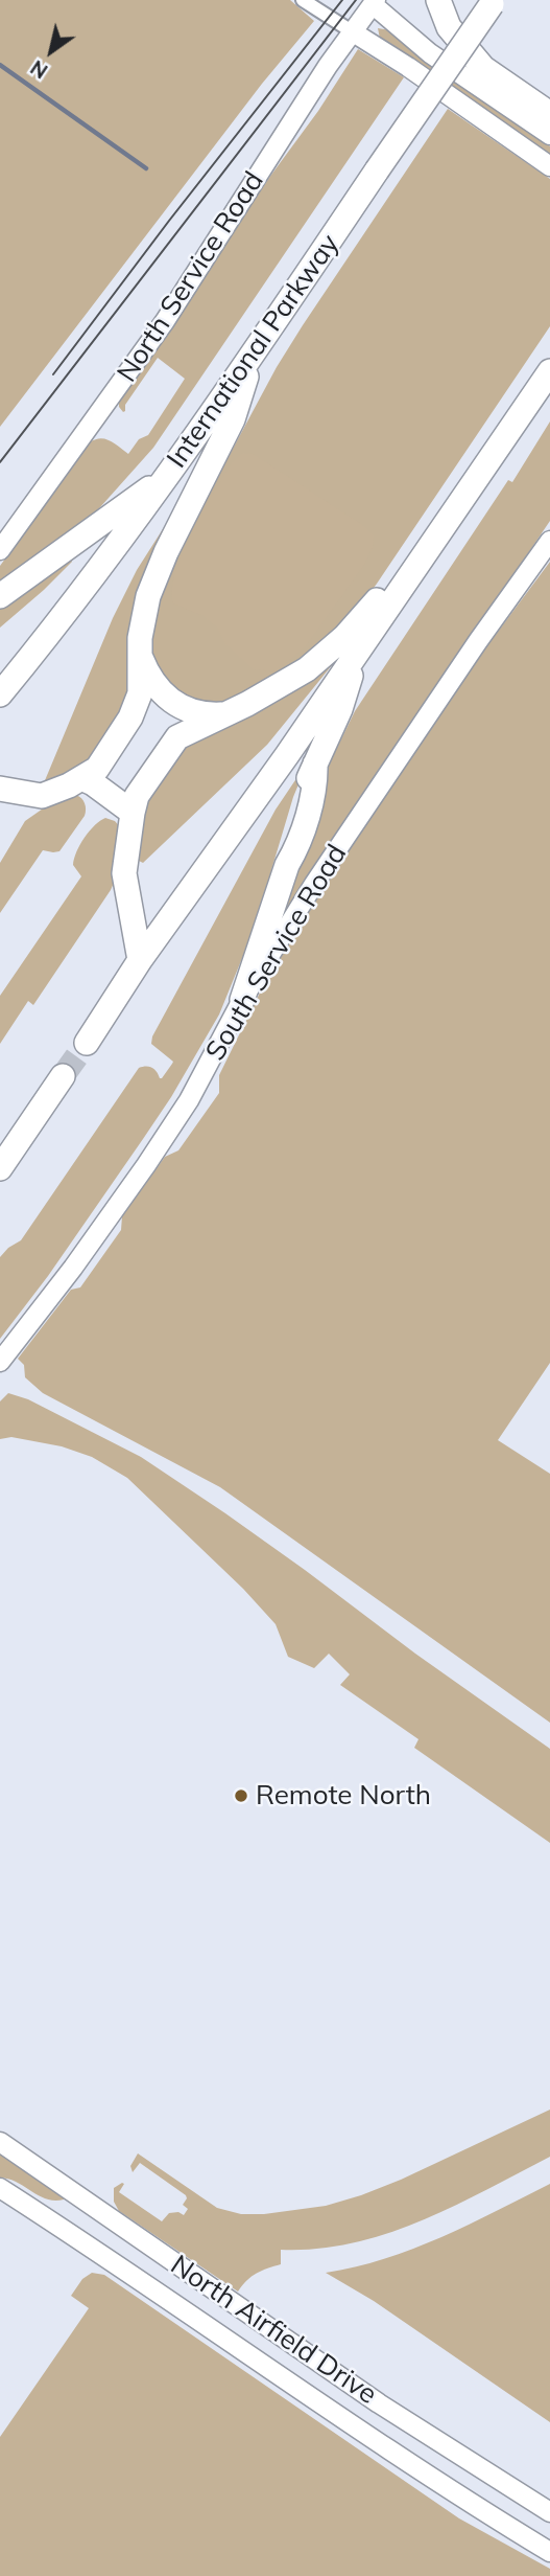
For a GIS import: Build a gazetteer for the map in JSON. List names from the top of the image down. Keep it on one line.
{"streets":{"highway":["International Parkway"],"main road":["North Service Road","South Service Road","North Airfield Drive"]},"places":["Remote North"],"north":"bottom left"}
